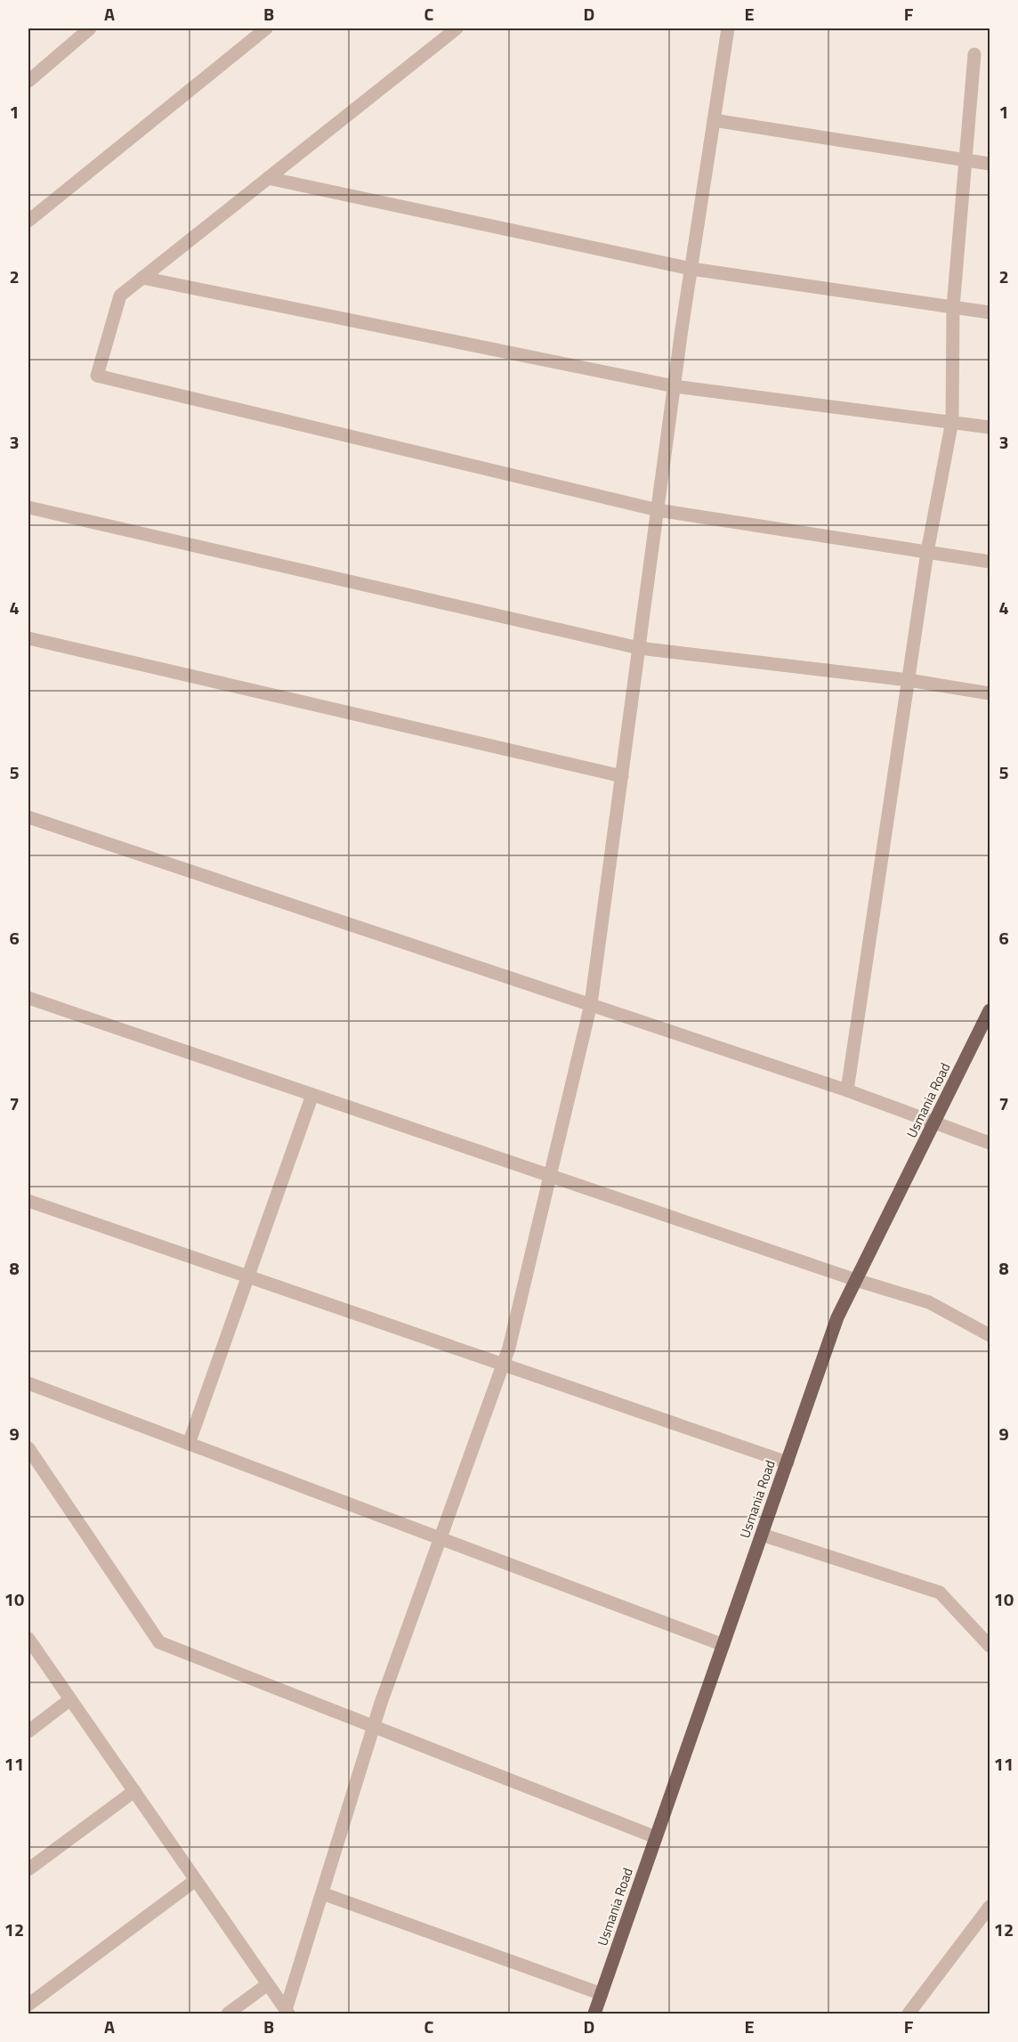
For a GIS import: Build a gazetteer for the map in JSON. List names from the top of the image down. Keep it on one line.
{"streets":{"main road":["Usmania Road"]},"grid":{"columns":["A","B","C","D","E","F"],"rows":["1","2","3","4","5","6","7","8","9","10","11","12"]}}
